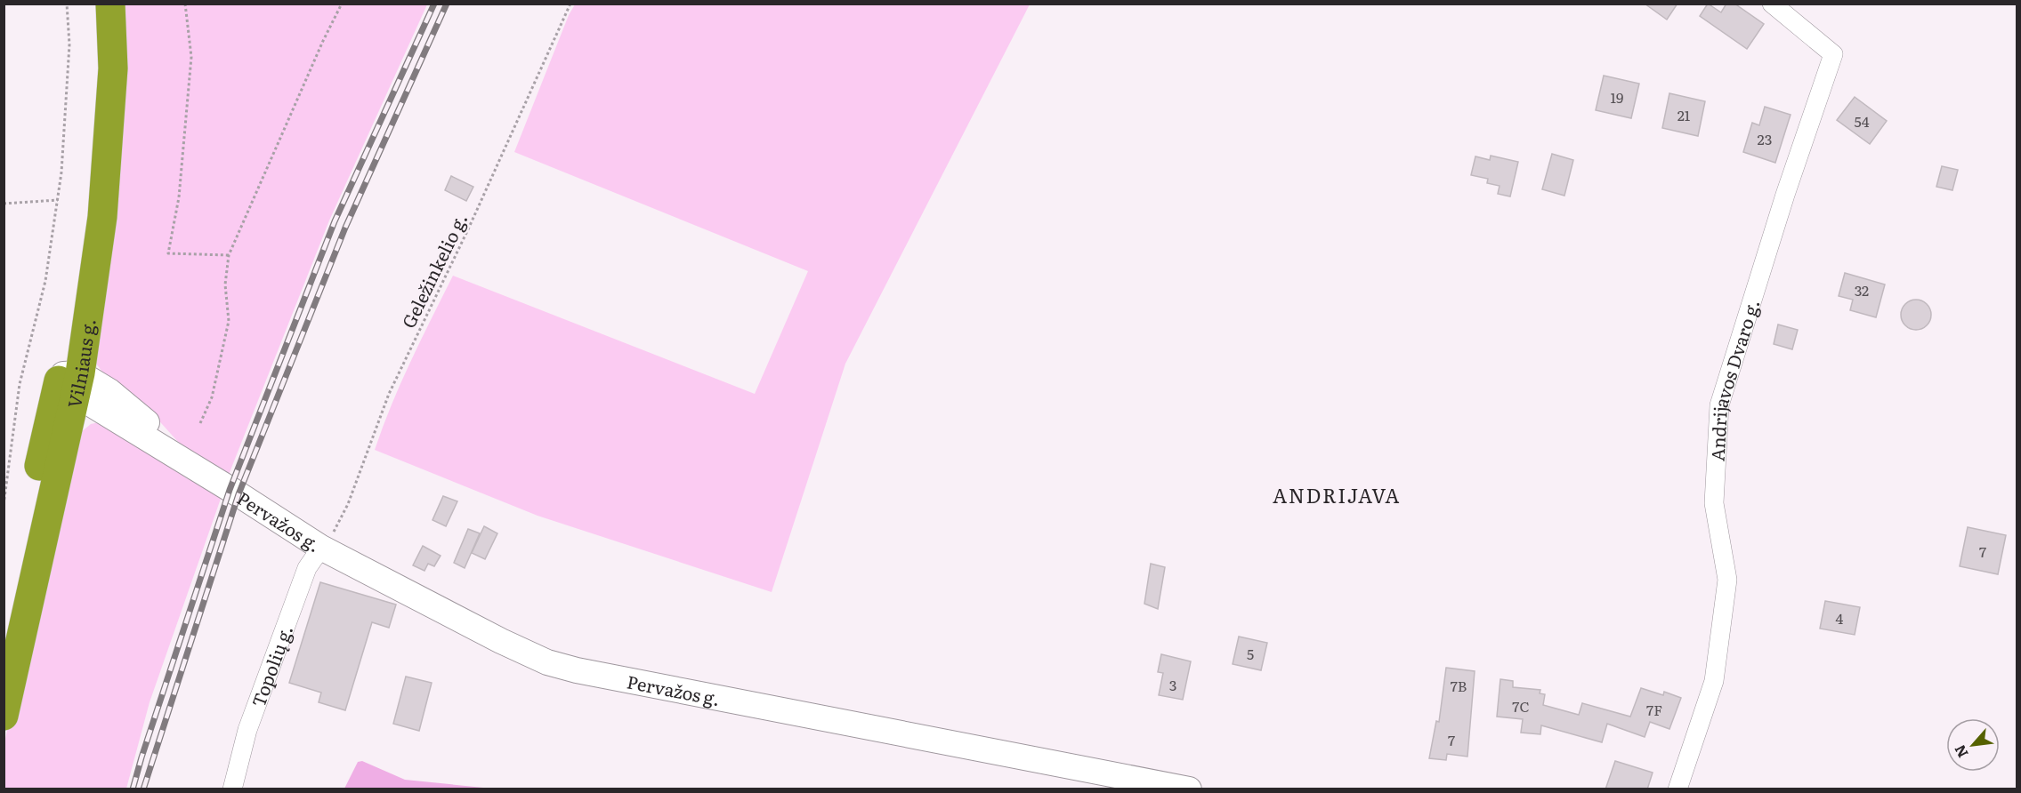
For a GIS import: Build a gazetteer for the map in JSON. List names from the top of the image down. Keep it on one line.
{"streets":{"highway":["Vilniaus g."],"main road":["Pervažos g."],"street":["Andrijavos Dvaro g.","Topolių g."],"path":["Geležinkelio g."]},"crossings":[["Geležinkelio g.","Pervažos g."],["Geležinkelio g.","Topolių g."],["Vilniaus g.","Pervažos g."],["Pervažos g.","Topolių g."]],"districts":["ANDRIJAVA"],"house_numbers":["19","21","54","23","32","7","4","5","3","7B","7C","7F","7"],"north":"bottom left"}
